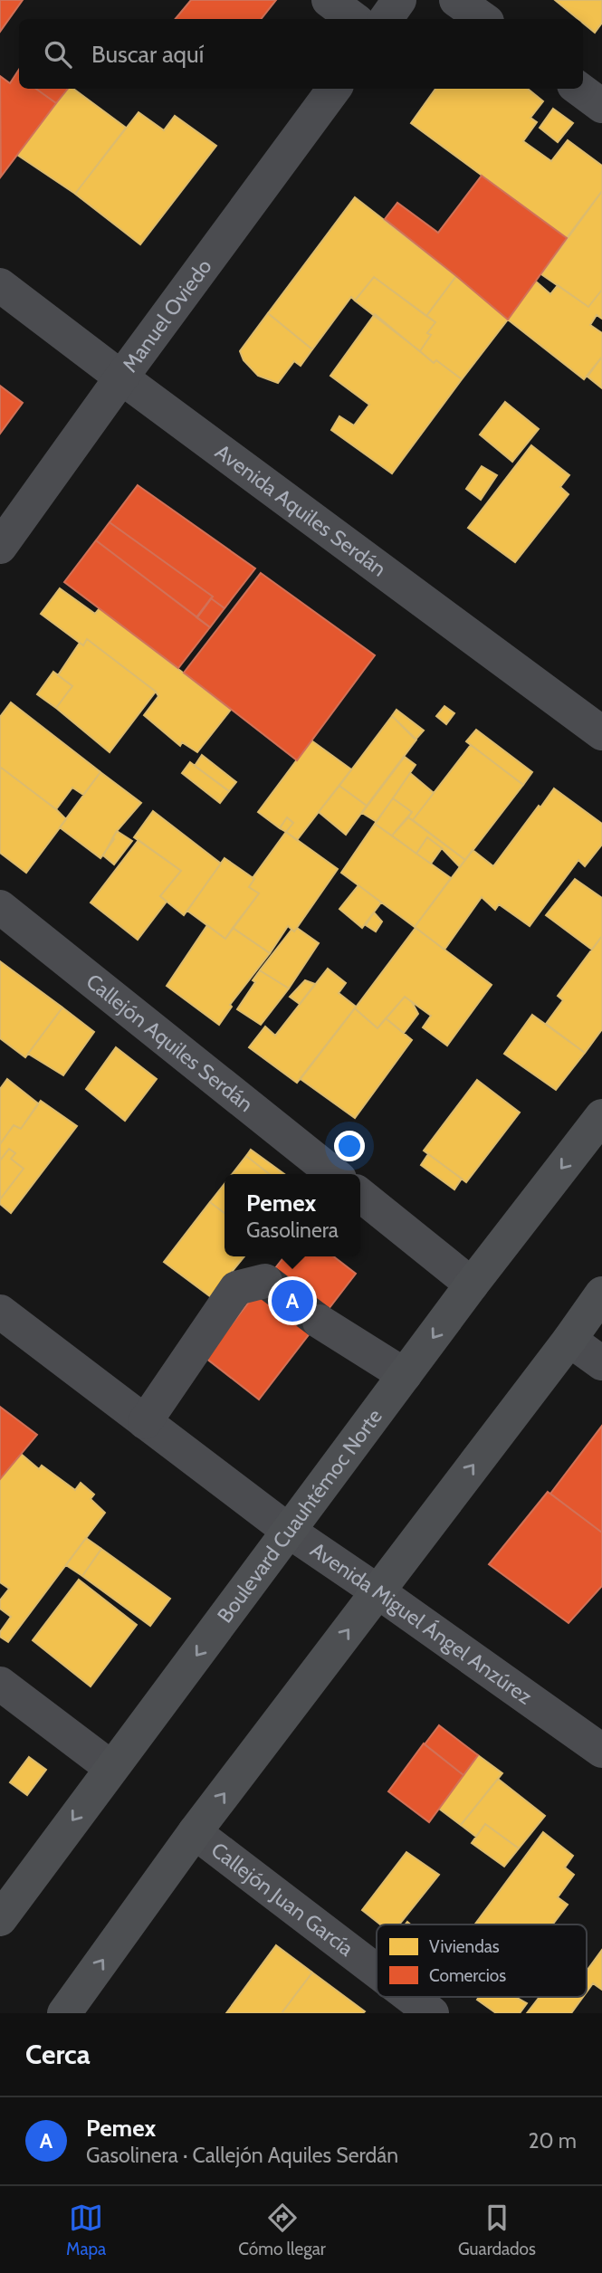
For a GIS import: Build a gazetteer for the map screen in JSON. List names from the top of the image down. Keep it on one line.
{"streets":{"main road":["Boulevard Cuauhtémoc Norte"],"street":["Manuel Oviedo","Avenida Aquiles Serdán","Callejón Aquiles Serdán","Avenida Miguel Ángel Anzúrez","Callejón Juan García"]},"crossings":[["Manuel Oviedo","Avenida Aquiles Serdán"],["Boulevard Cuauhtémoc Norte","Avenida Miguel Ángel Anzúrez"]],"legend":["Viviendas","Comercios"],"page":{"search":"Buscar aquí","popup":["Pemex","Gasolinera"],"pins":"A","heading":"Cerca","list":[{"mark":"A","name":"Pemex","note":"Gasolinera · Callejón Aquiles Serdán","value":"20 m"}],"nav":["Mapa","Cómo llegar","Guardados"]}}
